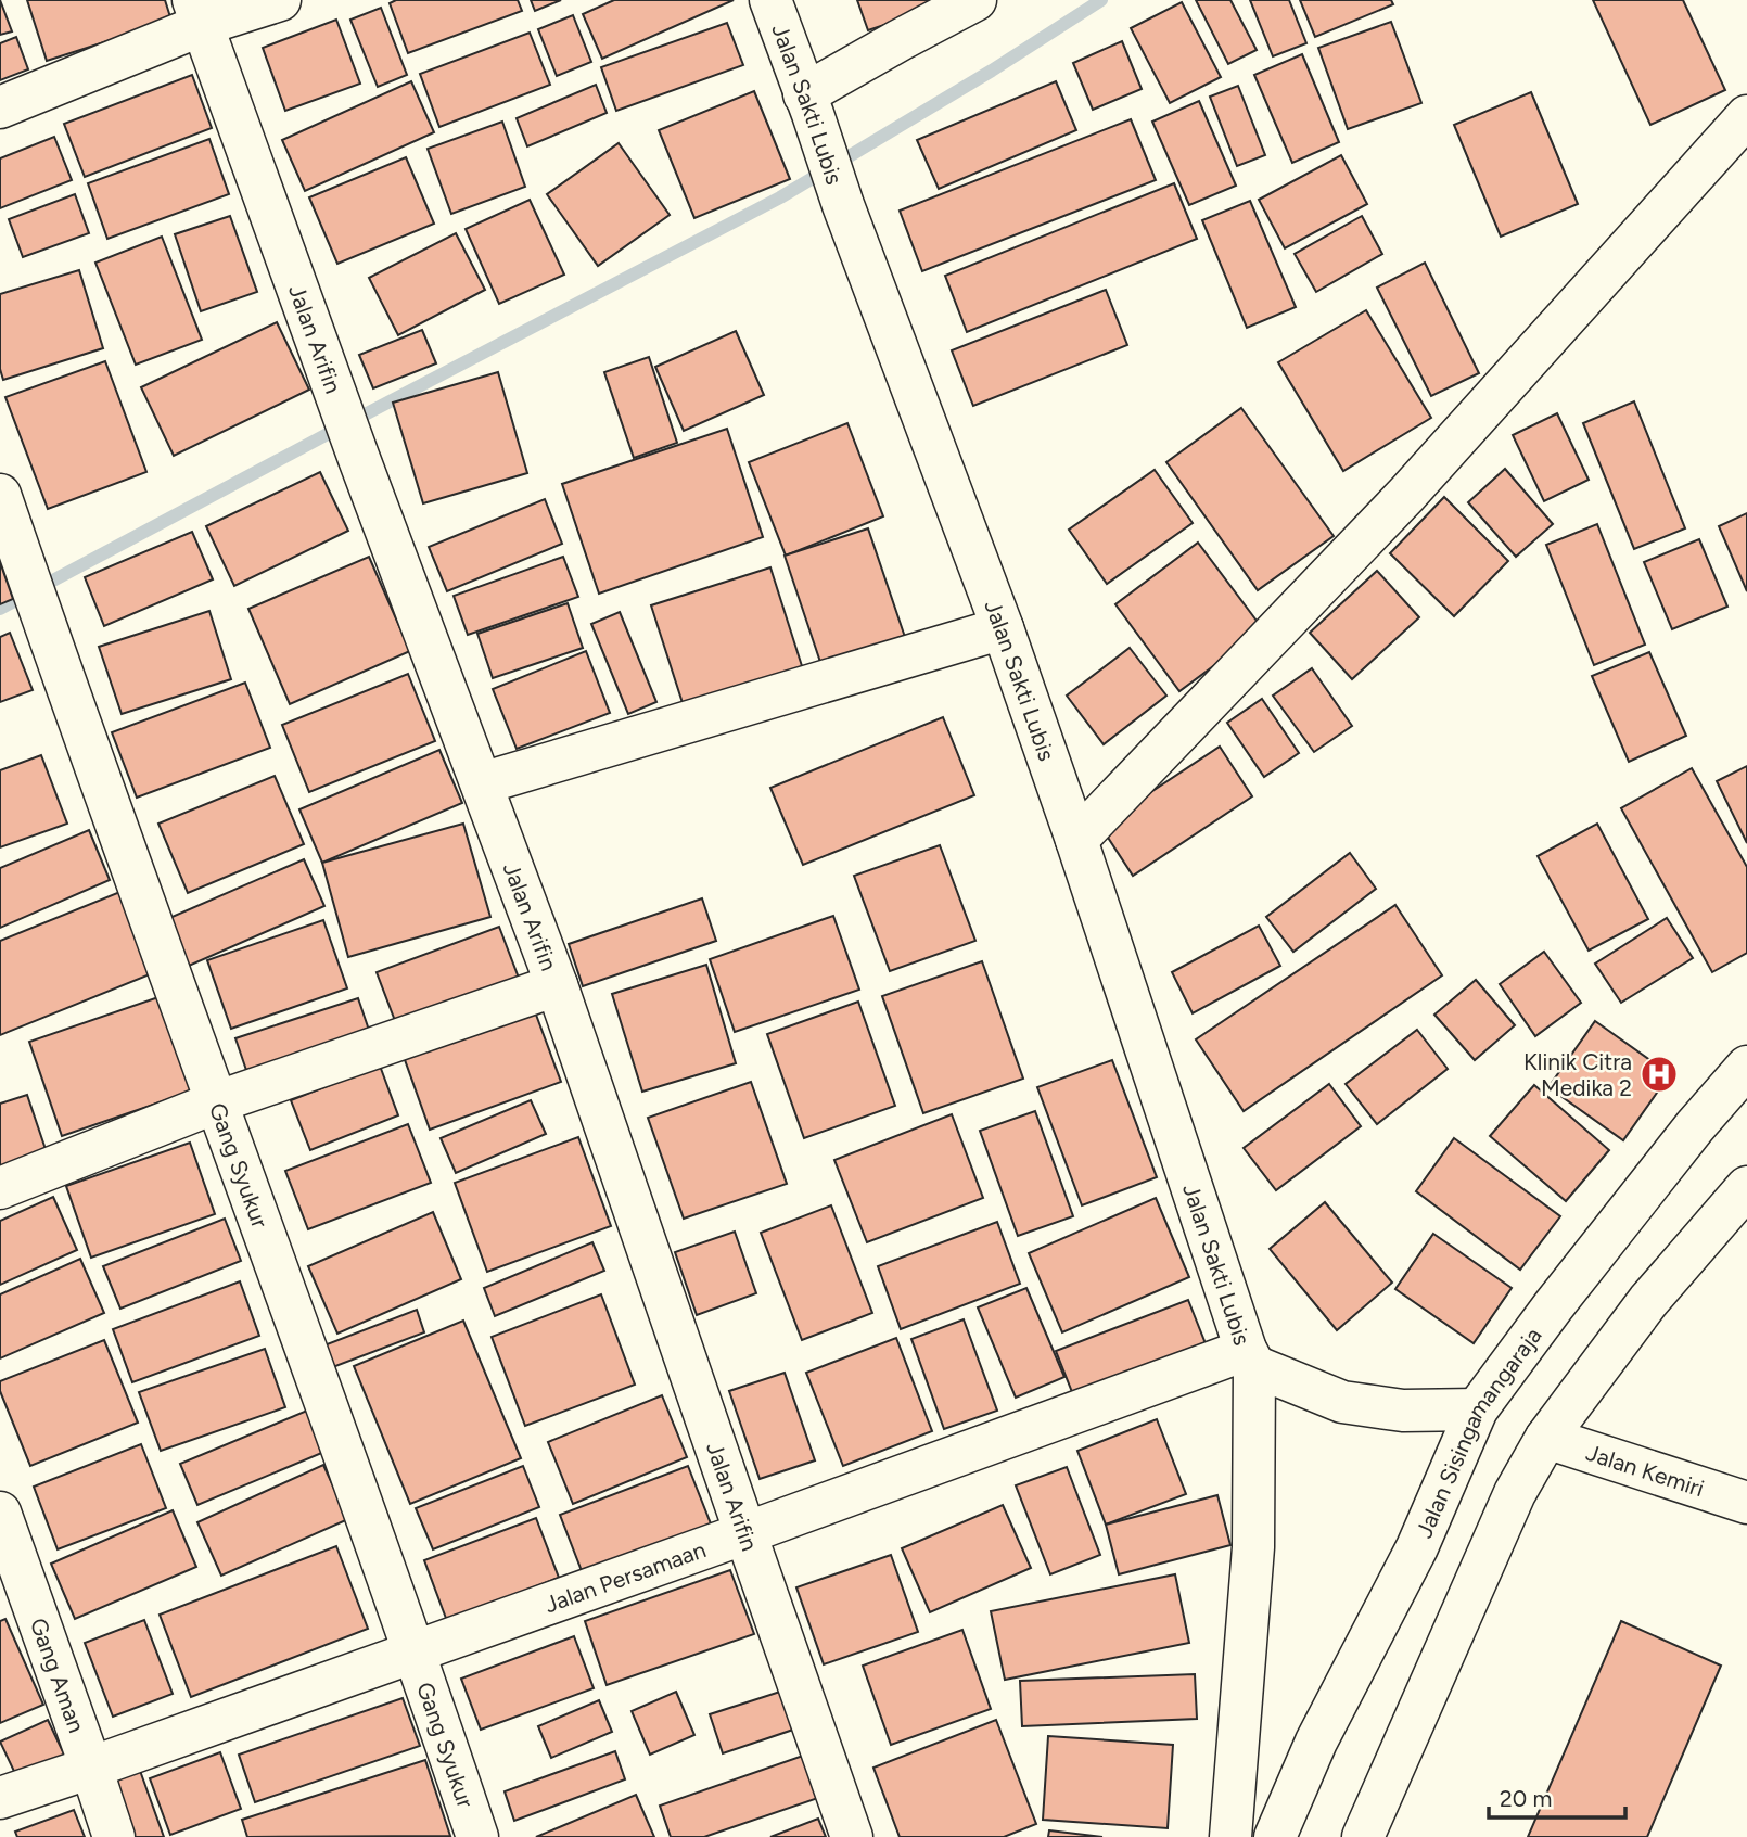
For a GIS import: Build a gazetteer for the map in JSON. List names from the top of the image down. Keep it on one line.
{"streets":{"street":["Jalan Sakti Lubis","Jalan Arifin","Gang Syukur","Jalan Sisingamangaraja","Jalan Kemiri","Jalan Persamaan","Gang Aman"]},"crossings":[["Jalan Sakti Lubis","Jalan Sisingamangaraja"],["Jalan Sakti Lubis","Jalan Persamaan"],["Jalan Arifin","Jalan Persamaan"],["Gang Syukur","Jalan Persamaan"],["Jalan Persamaan","Gang Aman"]],"places":{"hospital":["Klinik Citra Medika 2"]},"scale_bar":"20 m"}
